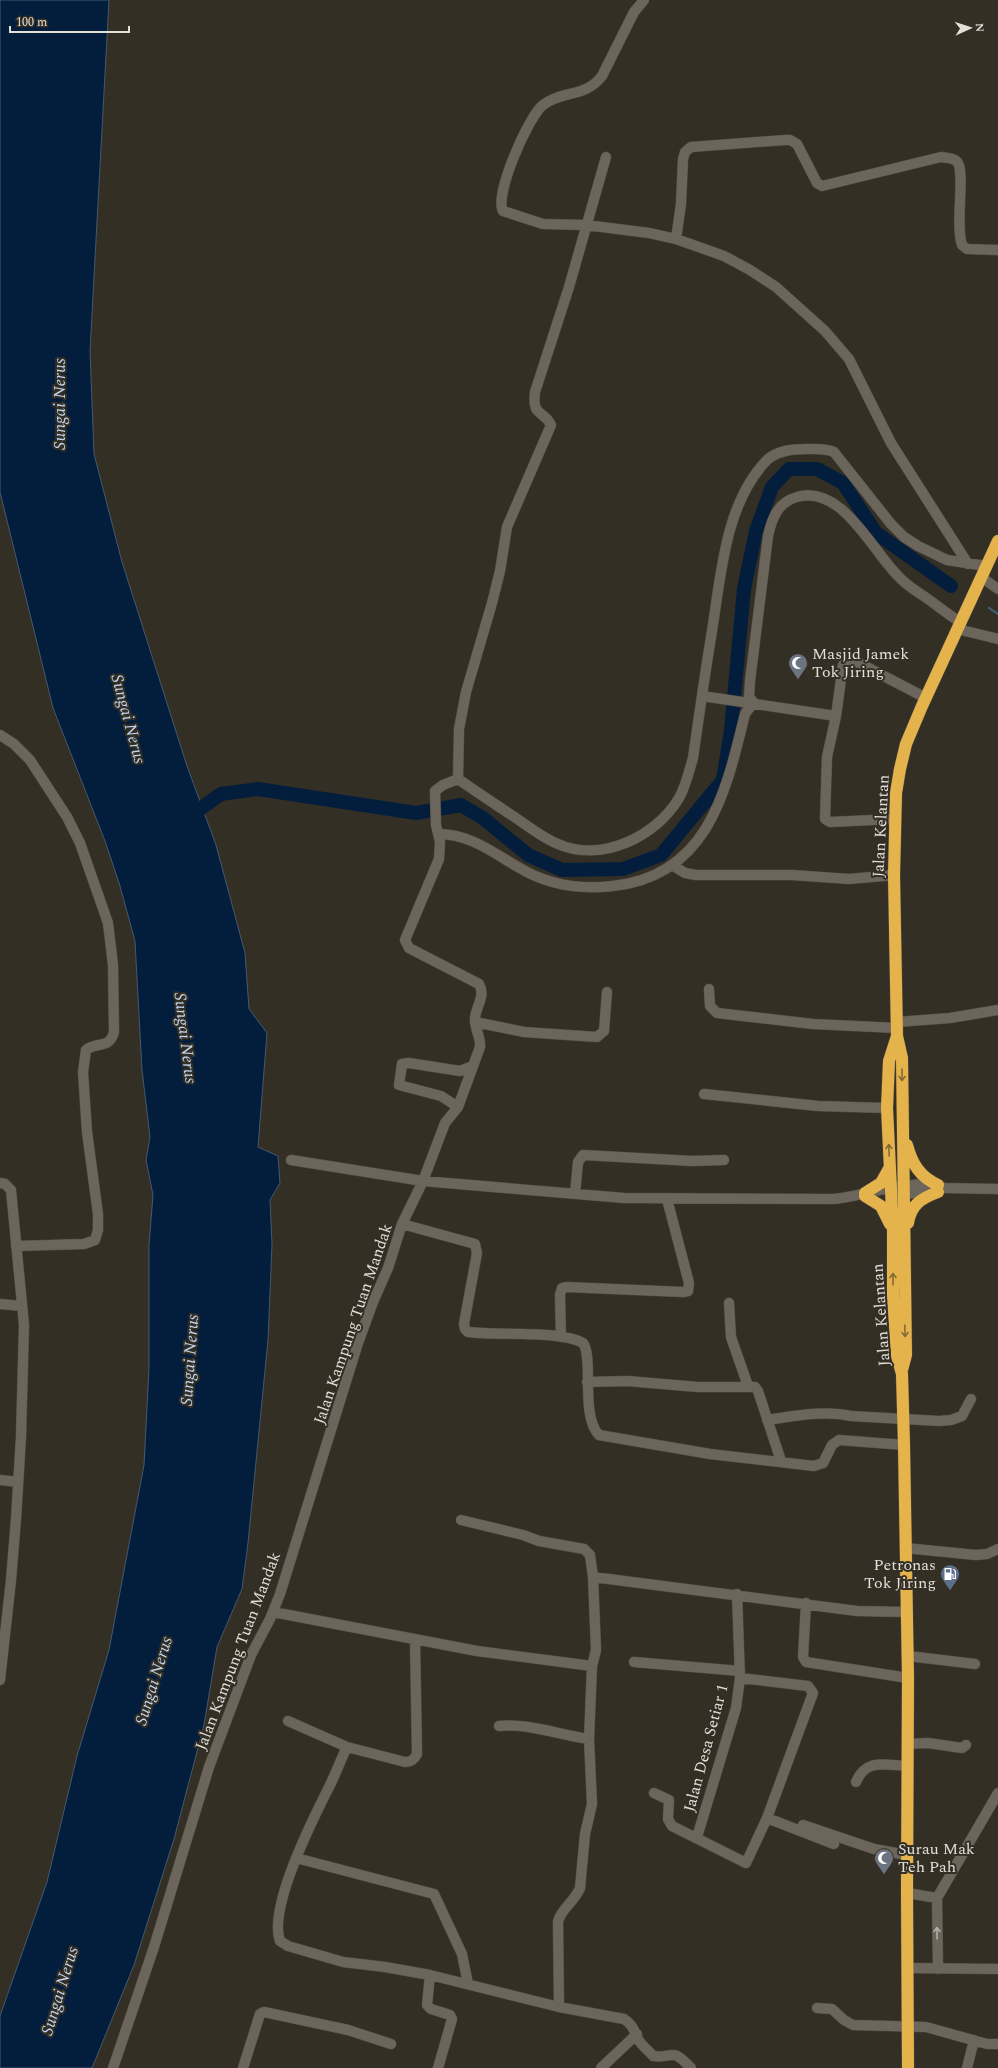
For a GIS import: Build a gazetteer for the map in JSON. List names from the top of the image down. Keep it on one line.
{"streets":{"highway":["Jalan Kelantan"],"street":["Jalan Kampung Tuan Mandak","Jalan Desa Setiar 1"]},"water":["Sungai Nerus"],"places":{"mosque":["Masjid Jamek Tok Jiring","Surau Mak Teh Pah"],"fuel station":["Petronas Tok Jiring"]},"scale_bar":"100 m","north":"right"}
